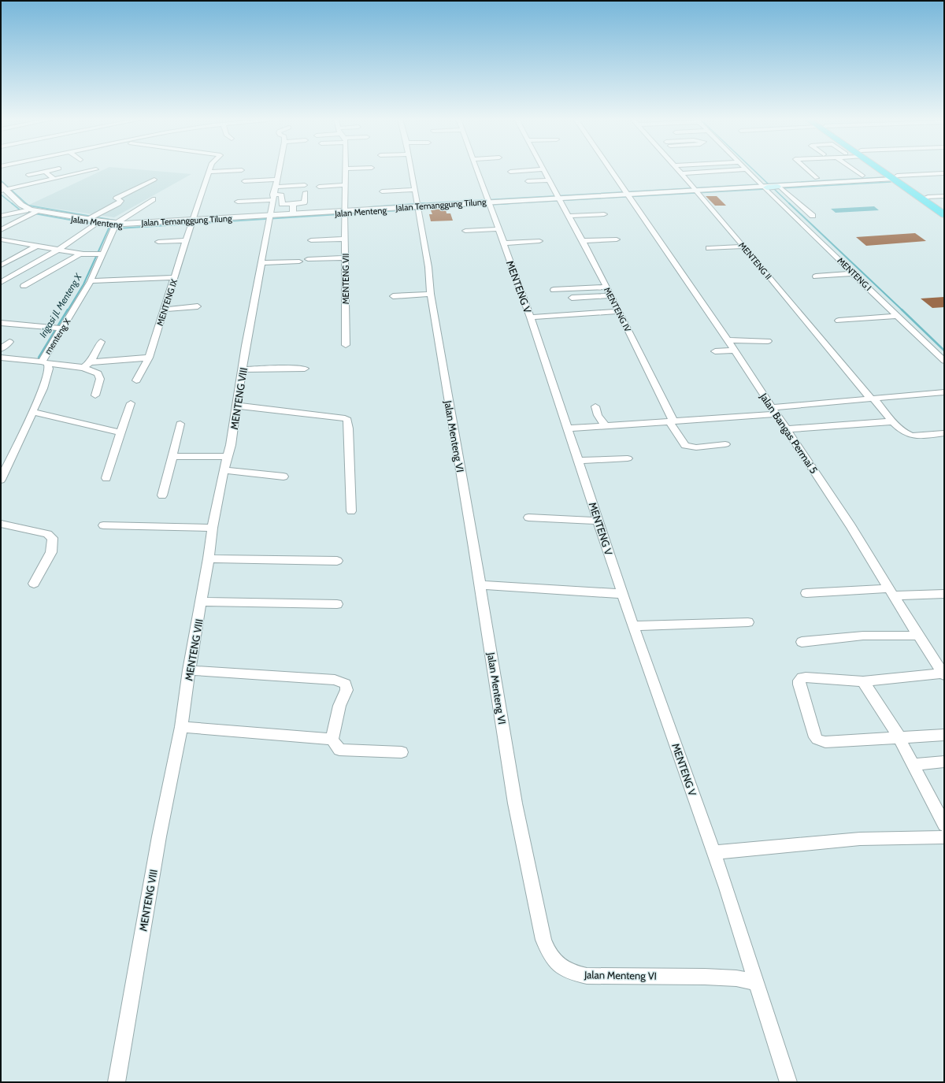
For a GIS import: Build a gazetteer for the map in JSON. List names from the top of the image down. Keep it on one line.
{"streets":{"street":["Jalan Menteng","MENTENG II","MENTENG I","MENTENG VII","MENTENG V","MENTENG IX","MENTENG IV","menteng X","MENTENG VIII","Jalan Bangas Permai 5","Jalan Menteng VI"]},"crossings":[["Jalan Menteng","MENTENG II"],["Jalan Menteng","MENTENG I"],["Jalan Menteng","MENTENG VII"],["Jalan Menteng","MENTENG V"],["Jalan Menteng","MENTENG IX"],["Jalan Menteng","MENTENG IV"],["Jalan Menteng","menteng X"],["Jalan Menteng","MENTENG VIII"],["Jalan Menteng","Jalan Bangas Permai 5"],["Jalan Menteng","Jalan Menteng VI"],["MENTENG V","Jalan Menteng VI"]],"water":["Irigasi Jl. Menteng X"]}
